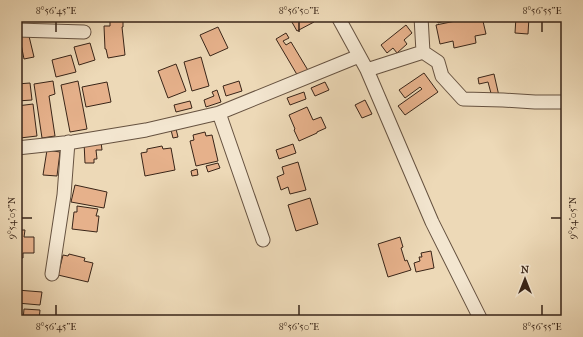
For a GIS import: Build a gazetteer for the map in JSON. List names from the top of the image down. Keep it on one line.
{"north":"top","coordinates":["8°56'45\"E","8°56'50\"E","8°56'55\"E","9°54'05\"N"]}
